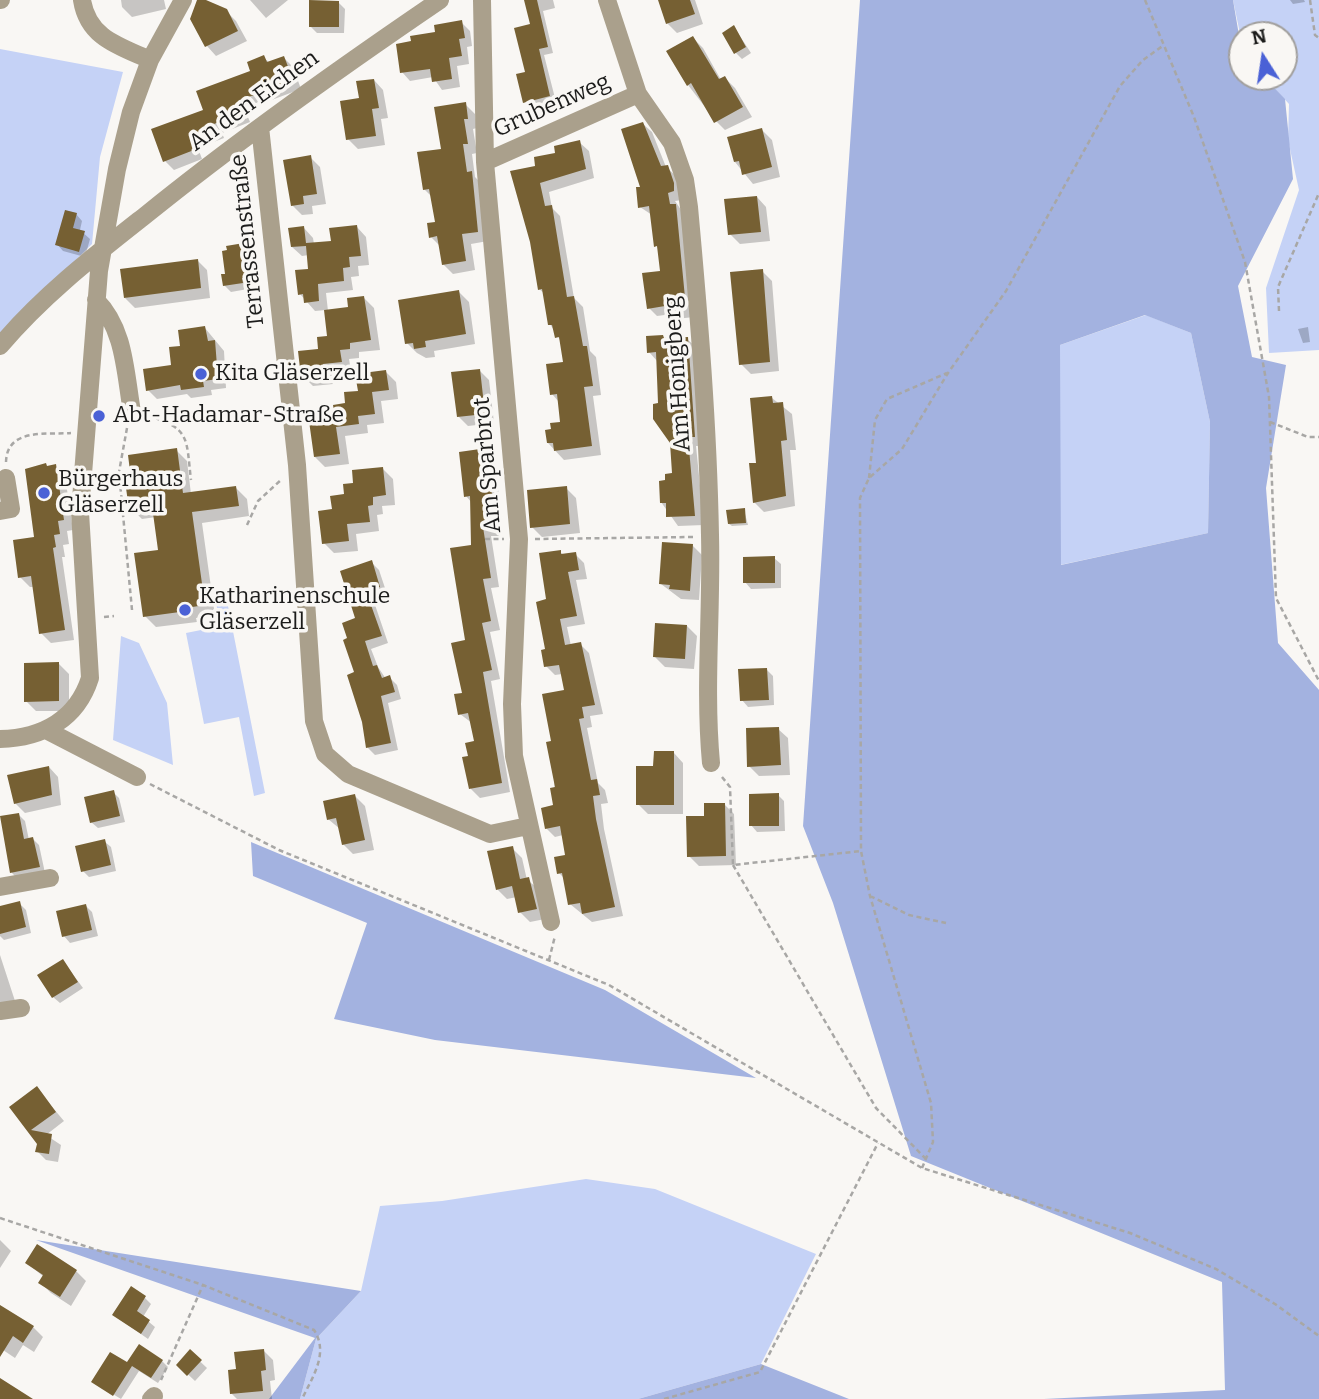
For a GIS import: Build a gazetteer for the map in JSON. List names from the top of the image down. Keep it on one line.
{"streets":{"street":["An den Eichen","Grubenweg","Terrassenstraße","Am Honigberg","Am Sparbrot"]},"crossings":[["An den Eichen","Terrassenstraße"],["Grubenweg","Am Honigberg"],["Grubenweg","Am Sparbrot"],["Terrassenstraße","Am Sparbrot"]],"places":["Kita Gläserzell","Abt-Hadamar-Straße","Bürgerhaus Gläserzell","Katharinenschule Gläserzell"],"north":"top"}
